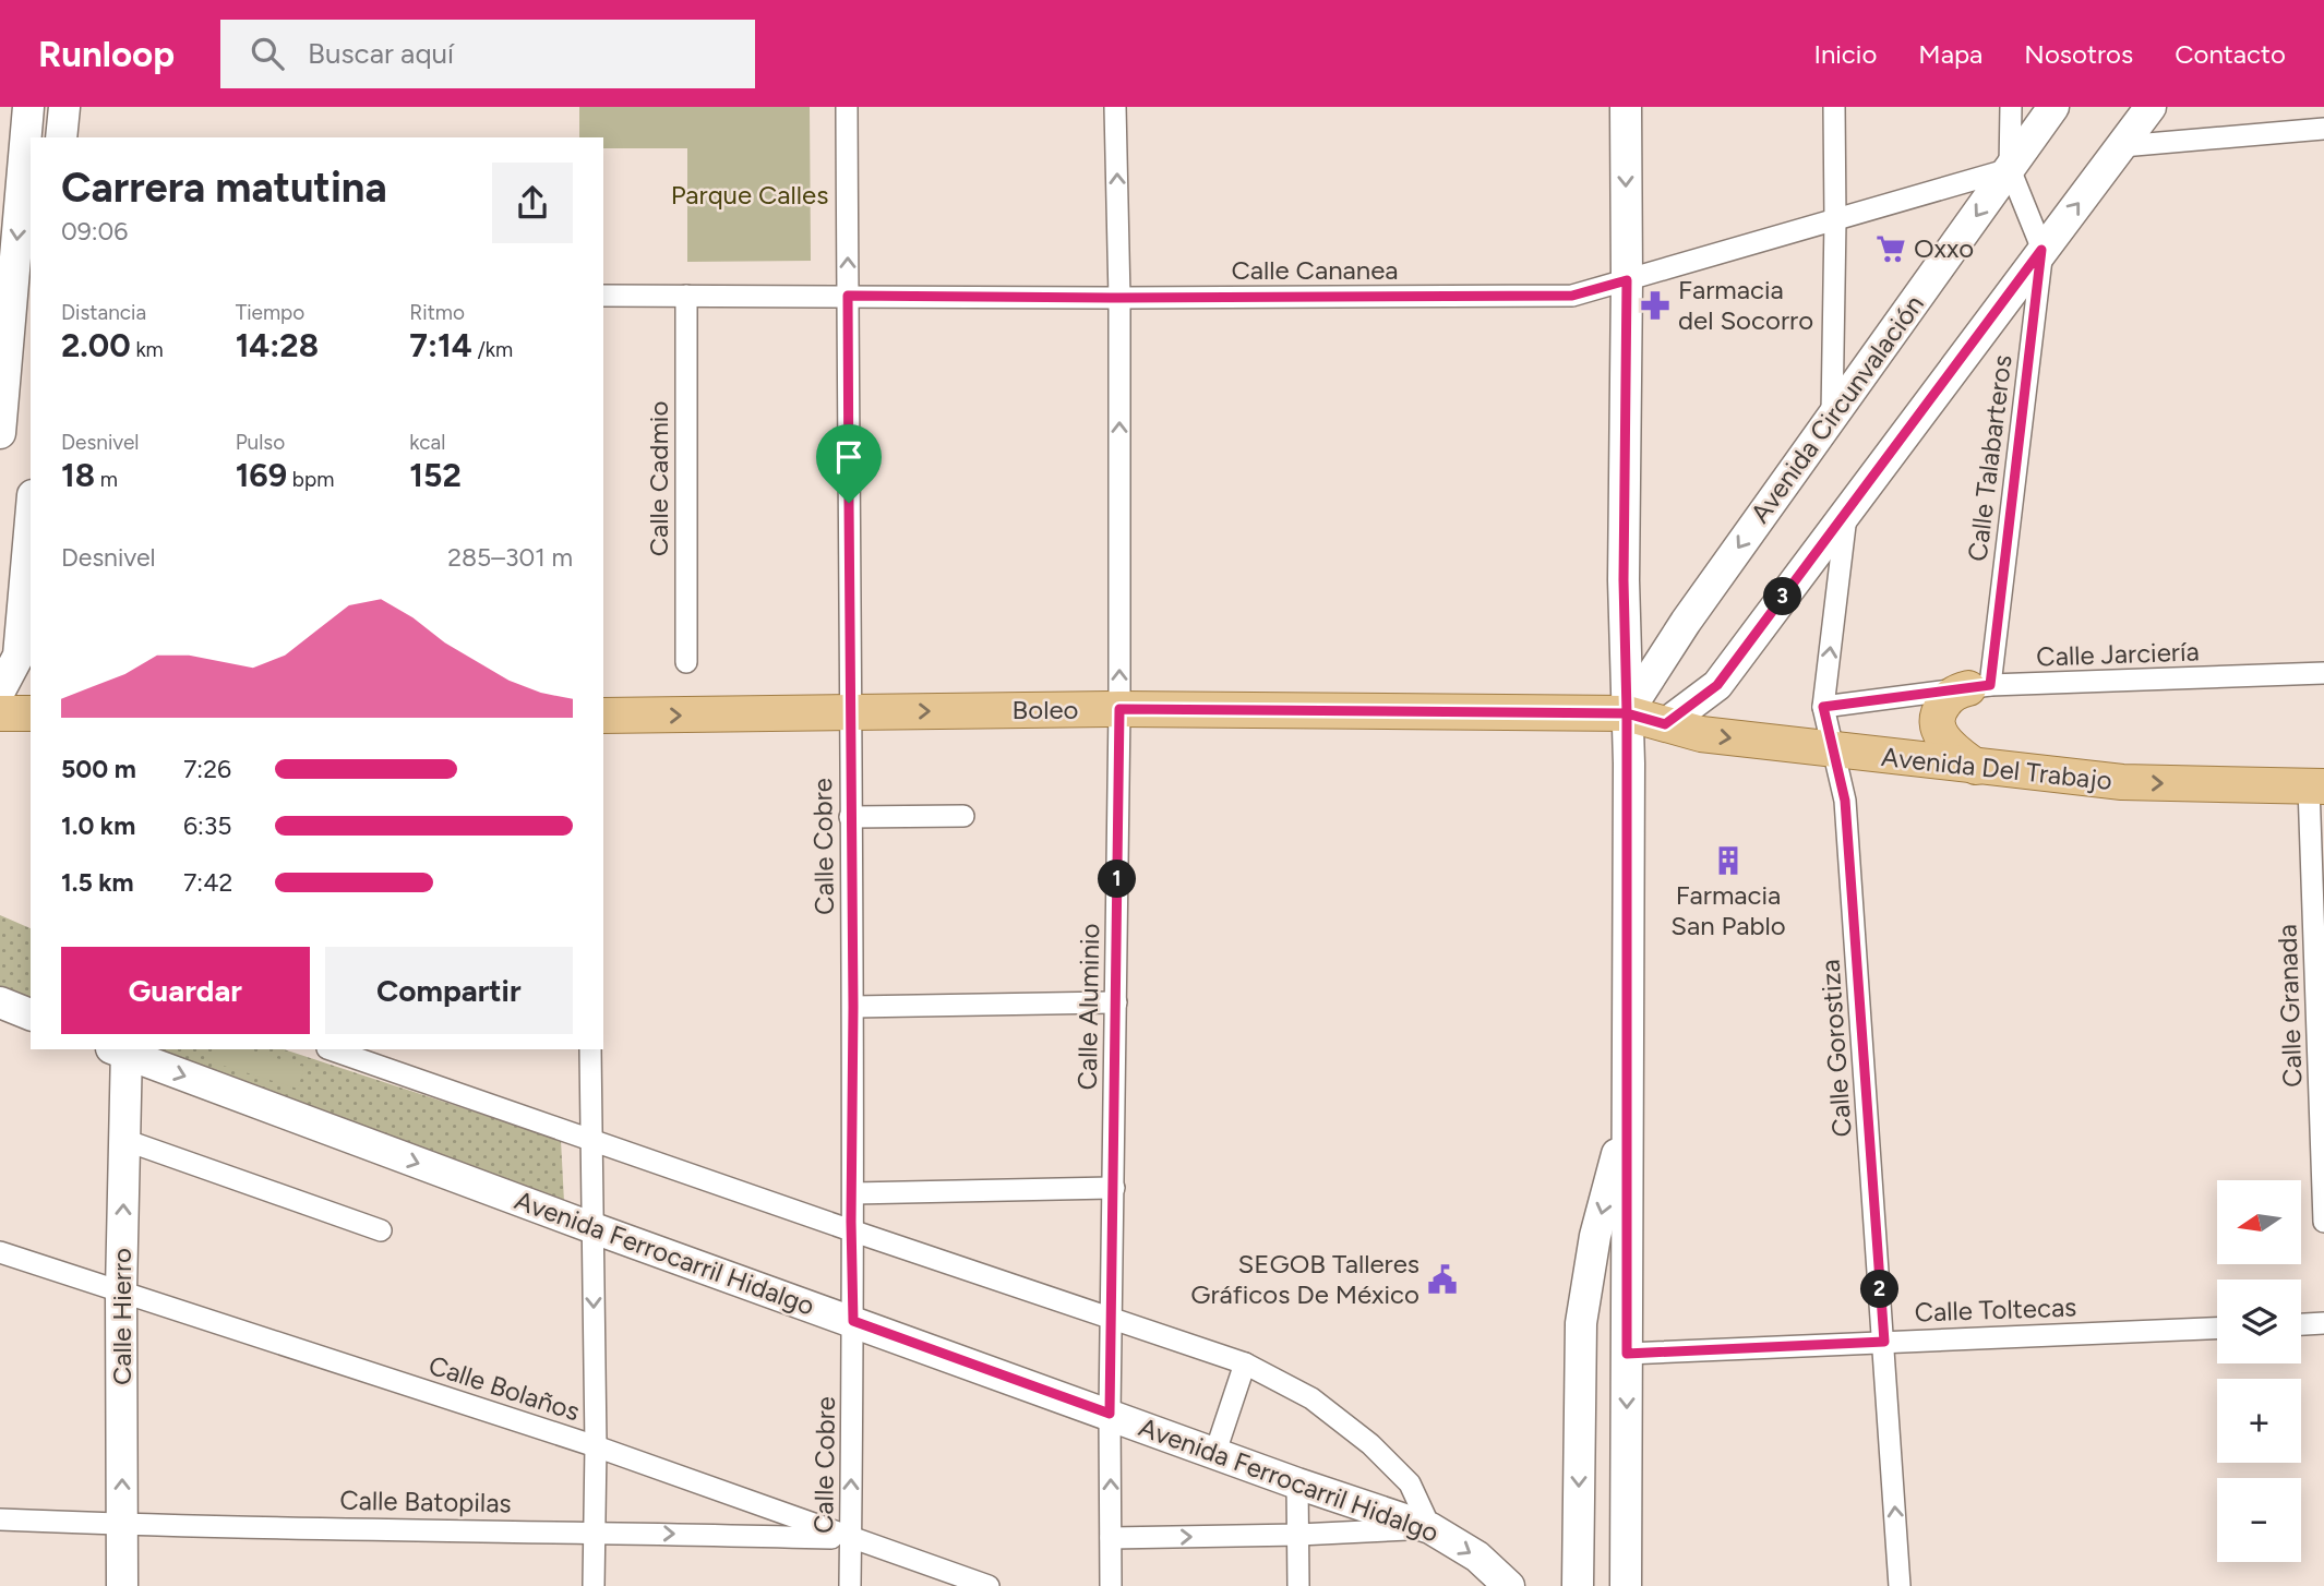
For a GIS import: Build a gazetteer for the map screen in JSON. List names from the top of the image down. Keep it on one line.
{"streets":{"main road":["Avenida Circunvalación","Boleo","Avenida Del Trabajo","Avenida Ferrocarril Hidalgo","Calle Hierro"],"street":["Calle Cananea","Calle Talabarteros","Calle Cadmio","Calle Jarciería","Calle Cobre","Calle Granada","Calle Aluminio","Calle Gorostiza","Calle Toltecas","Calle Bolaños","Calle Batopilas"]},"crossings":[["Calle Cananea","Avenida Circunvalación"],["Calle Cananea","Calle Talabarteros"],["Calle Cananea","Calle Cadmio"],["Calle Cananea","Calle Cobre"],["Calle Cananea","Calle Aluminio"],["Avenida Circunvalación","Calle Talabarteros"],["Avenida Circunvalación","Boleo"],["Avenida Circunvalación","Avenida Del Trabajo"],["Calle Talabarteros","Calle Jarciería"],["Calle Jarciería","Calle Gorostiza"],["Boleo","Avenida Del Trabajo"],["Boleo","Calle Cobre"],["Boleo","Calle Aluminio"],["Avenida Del Trabajo","Calle Granada"],["Avenida Del Trabajo","Calle Gorostiza"],["Calle Cobre","Avenida Ferrocarril Hidalgo"],["Calle Cobre","Calle Bolaños"],["Calle Cobre","Calle Batopilas"],["Calle Aluminio","Avenida Ferrocarril Hidalgo"],["Calle Gorostiza","Calle Toltecas"],["Avenida Ferrocarril Hidalgo","Calle Hierro"],["Calle Hierro","Calle Bolaños"],["Calle Hierro","Calle Batopilas"],["Calle Bolaños","Calle Batopilas"]],"one_way":["Boleo","Avenida Del Trabajo","Calle Aluminio","Calle Gorostiza","Avenida Ferrocarril Hidalgo","Calle Hierro"],"parks":["Parque Calles"],"places":{"supermarket":["Oxxo"],"pharmacy":["Farmacia del Socorro"],"building":["Farmacia San Pablo"],"public building":["SEGOB Talleres Gráficos De México"]},"north":"left","page":{"header":"Runloop","search":"Buscar aquí","nav":["Inicio","Mapa","Nosotros","Contacto"],"heading":["Carrera matutina","09:06"],"stats":[["Distancia","2.00 km"],["Tiempo","14:28"],["Ritmo","7:14 /km"],["Desnivel","18 m"],["Pulso","169 bpm"],["kcal","152"]],"chart":["Desnivel","285–301 m"],"pins":["3","1","2"],"list":[{"name":"500 m","note":"7:26"},{"name":"1.0 km","note":"6:35"},{"name":"1.5 km","note":"7:42"}],"buttons":["Guardar","Compartir"],"map_buttons":["+","−"]}}
